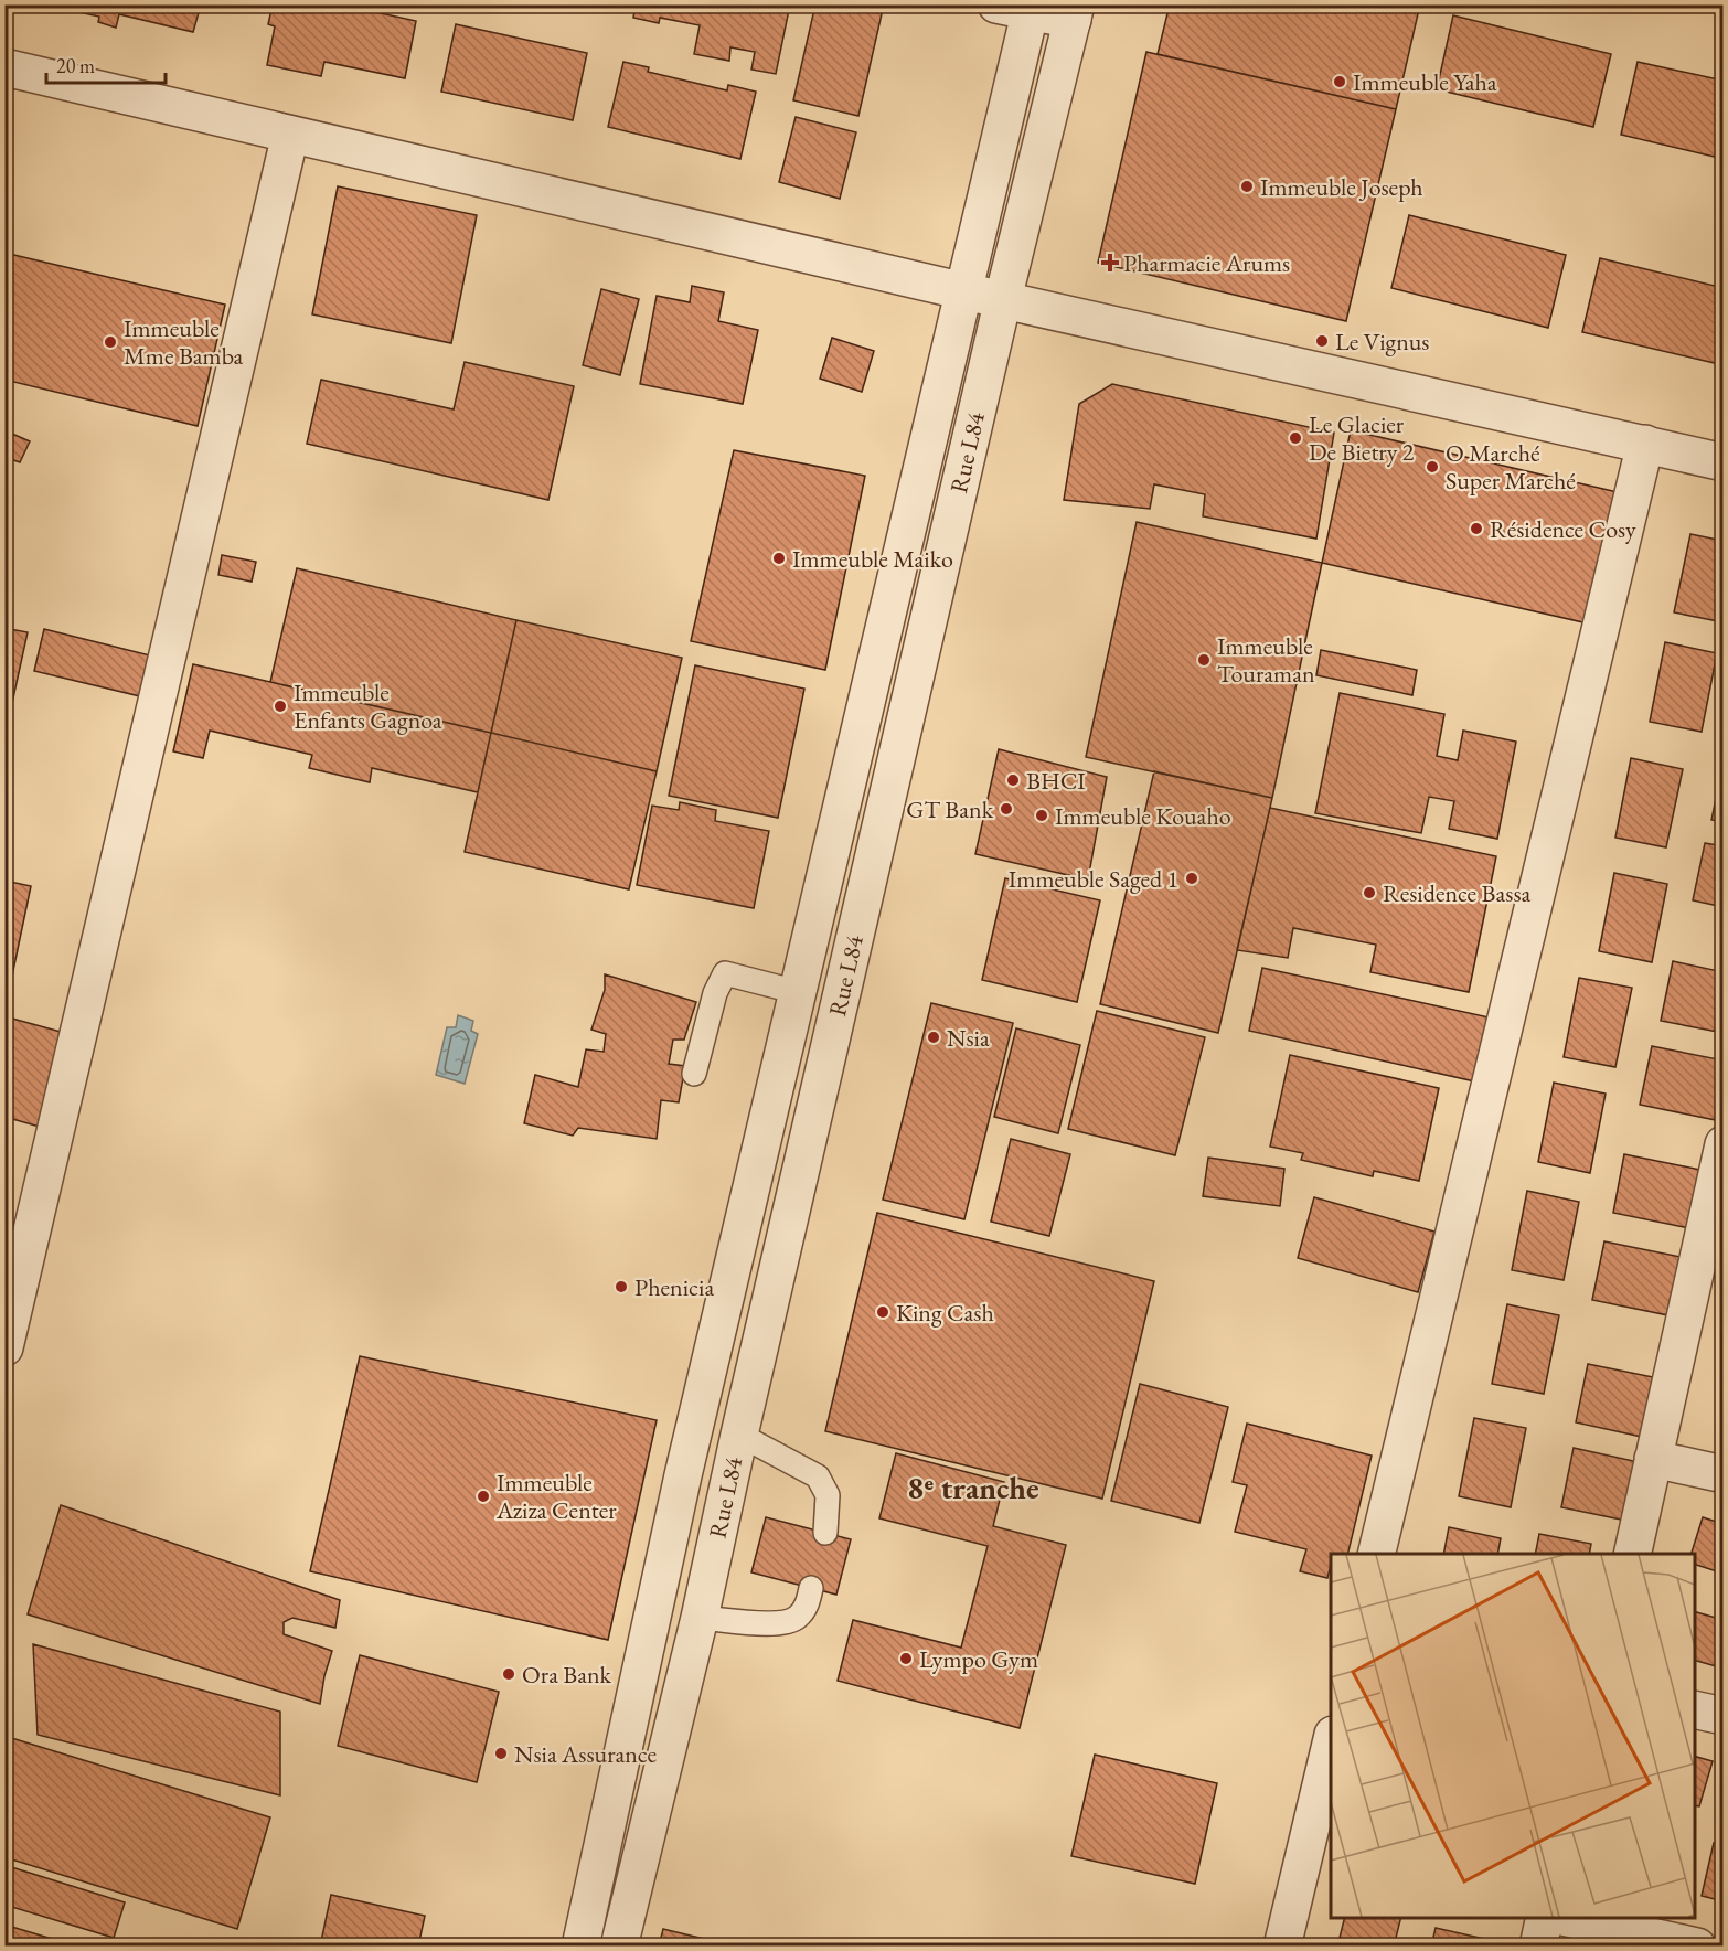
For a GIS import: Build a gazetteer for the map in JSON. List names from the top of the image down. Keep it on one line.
{"streets":{"street":["Rue L84"]},"districts":["8ᵉ tranche"],"places":{"other":["Immeuble Yaha","Immeuble Joseph","Le Vignus","Immeuble Mme Bamba","Le Glacier De Bietry 2","O Marché Super Marché","Résidence Cosy","Immeuble Maiko","Immeuble Touraman","Immeuble Enfants Gagnoa","BHCI","GT Bank","Immeuble Kouaho","Immeuble Saged 1","Residence Bassa","Nsia","Phenicia","King Cash","Immeuble Aziza Center","Lympo Gym","Ora Bank","Nsia Assurance"],"health":["Pharmacie Arums"]},"scale_bar":"20 m"}
